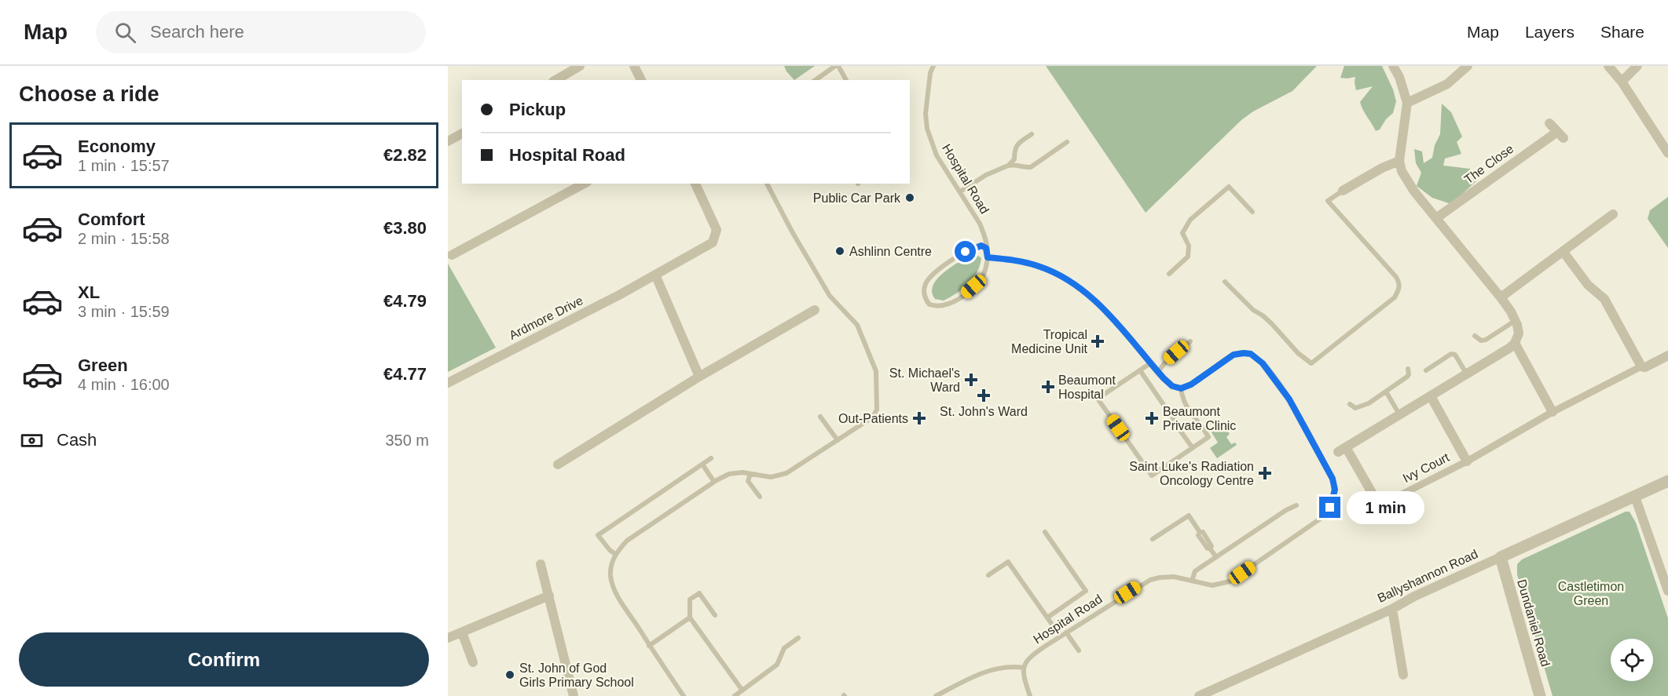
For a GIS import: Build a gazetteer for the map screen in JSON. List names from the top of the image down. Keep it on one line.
{"streets":{"street":["The Close","Ardmore Drive","Ivy Court","Ballyshannon Road","Dundaniel Road"],"lane":["Hospital Road"]},"crossings":[["Ballyshannon Road","Dundaniel Road"]],"parks":["Castletimon Green"],"places":{"other":["Public Car Park","Ashlinn Centre","St. John of God Girls Primary School"],"health":["Tropical Medicine Unit","St. Michael's Ward","Beaumont Hospital","St. John's Ward","Out-Patients","Beaumont Private Clinic","Saint Luke's Radiation Oncology Centre"]},"page":{"header":"Map","search":"Search here","nav":["Map","Layers","Share"],"heading":"Choose a ride","banner":["Pickup","Hospital Road"],"list":[{"name":"Economy","note":"1 min · 15:57","value":"€2.82"},{"name":"Comfort","note":"2 min · 15:58","value":"€3.80"},{"name":"XL","note":"3 min · 15:59","value":"€4.79"},{"name":"Green","note":"4 min · 16:00","value":"€4.77"}],"pay":["Cash","350 m"],"bubble":"1 min","buttons":"Confirm"}}
